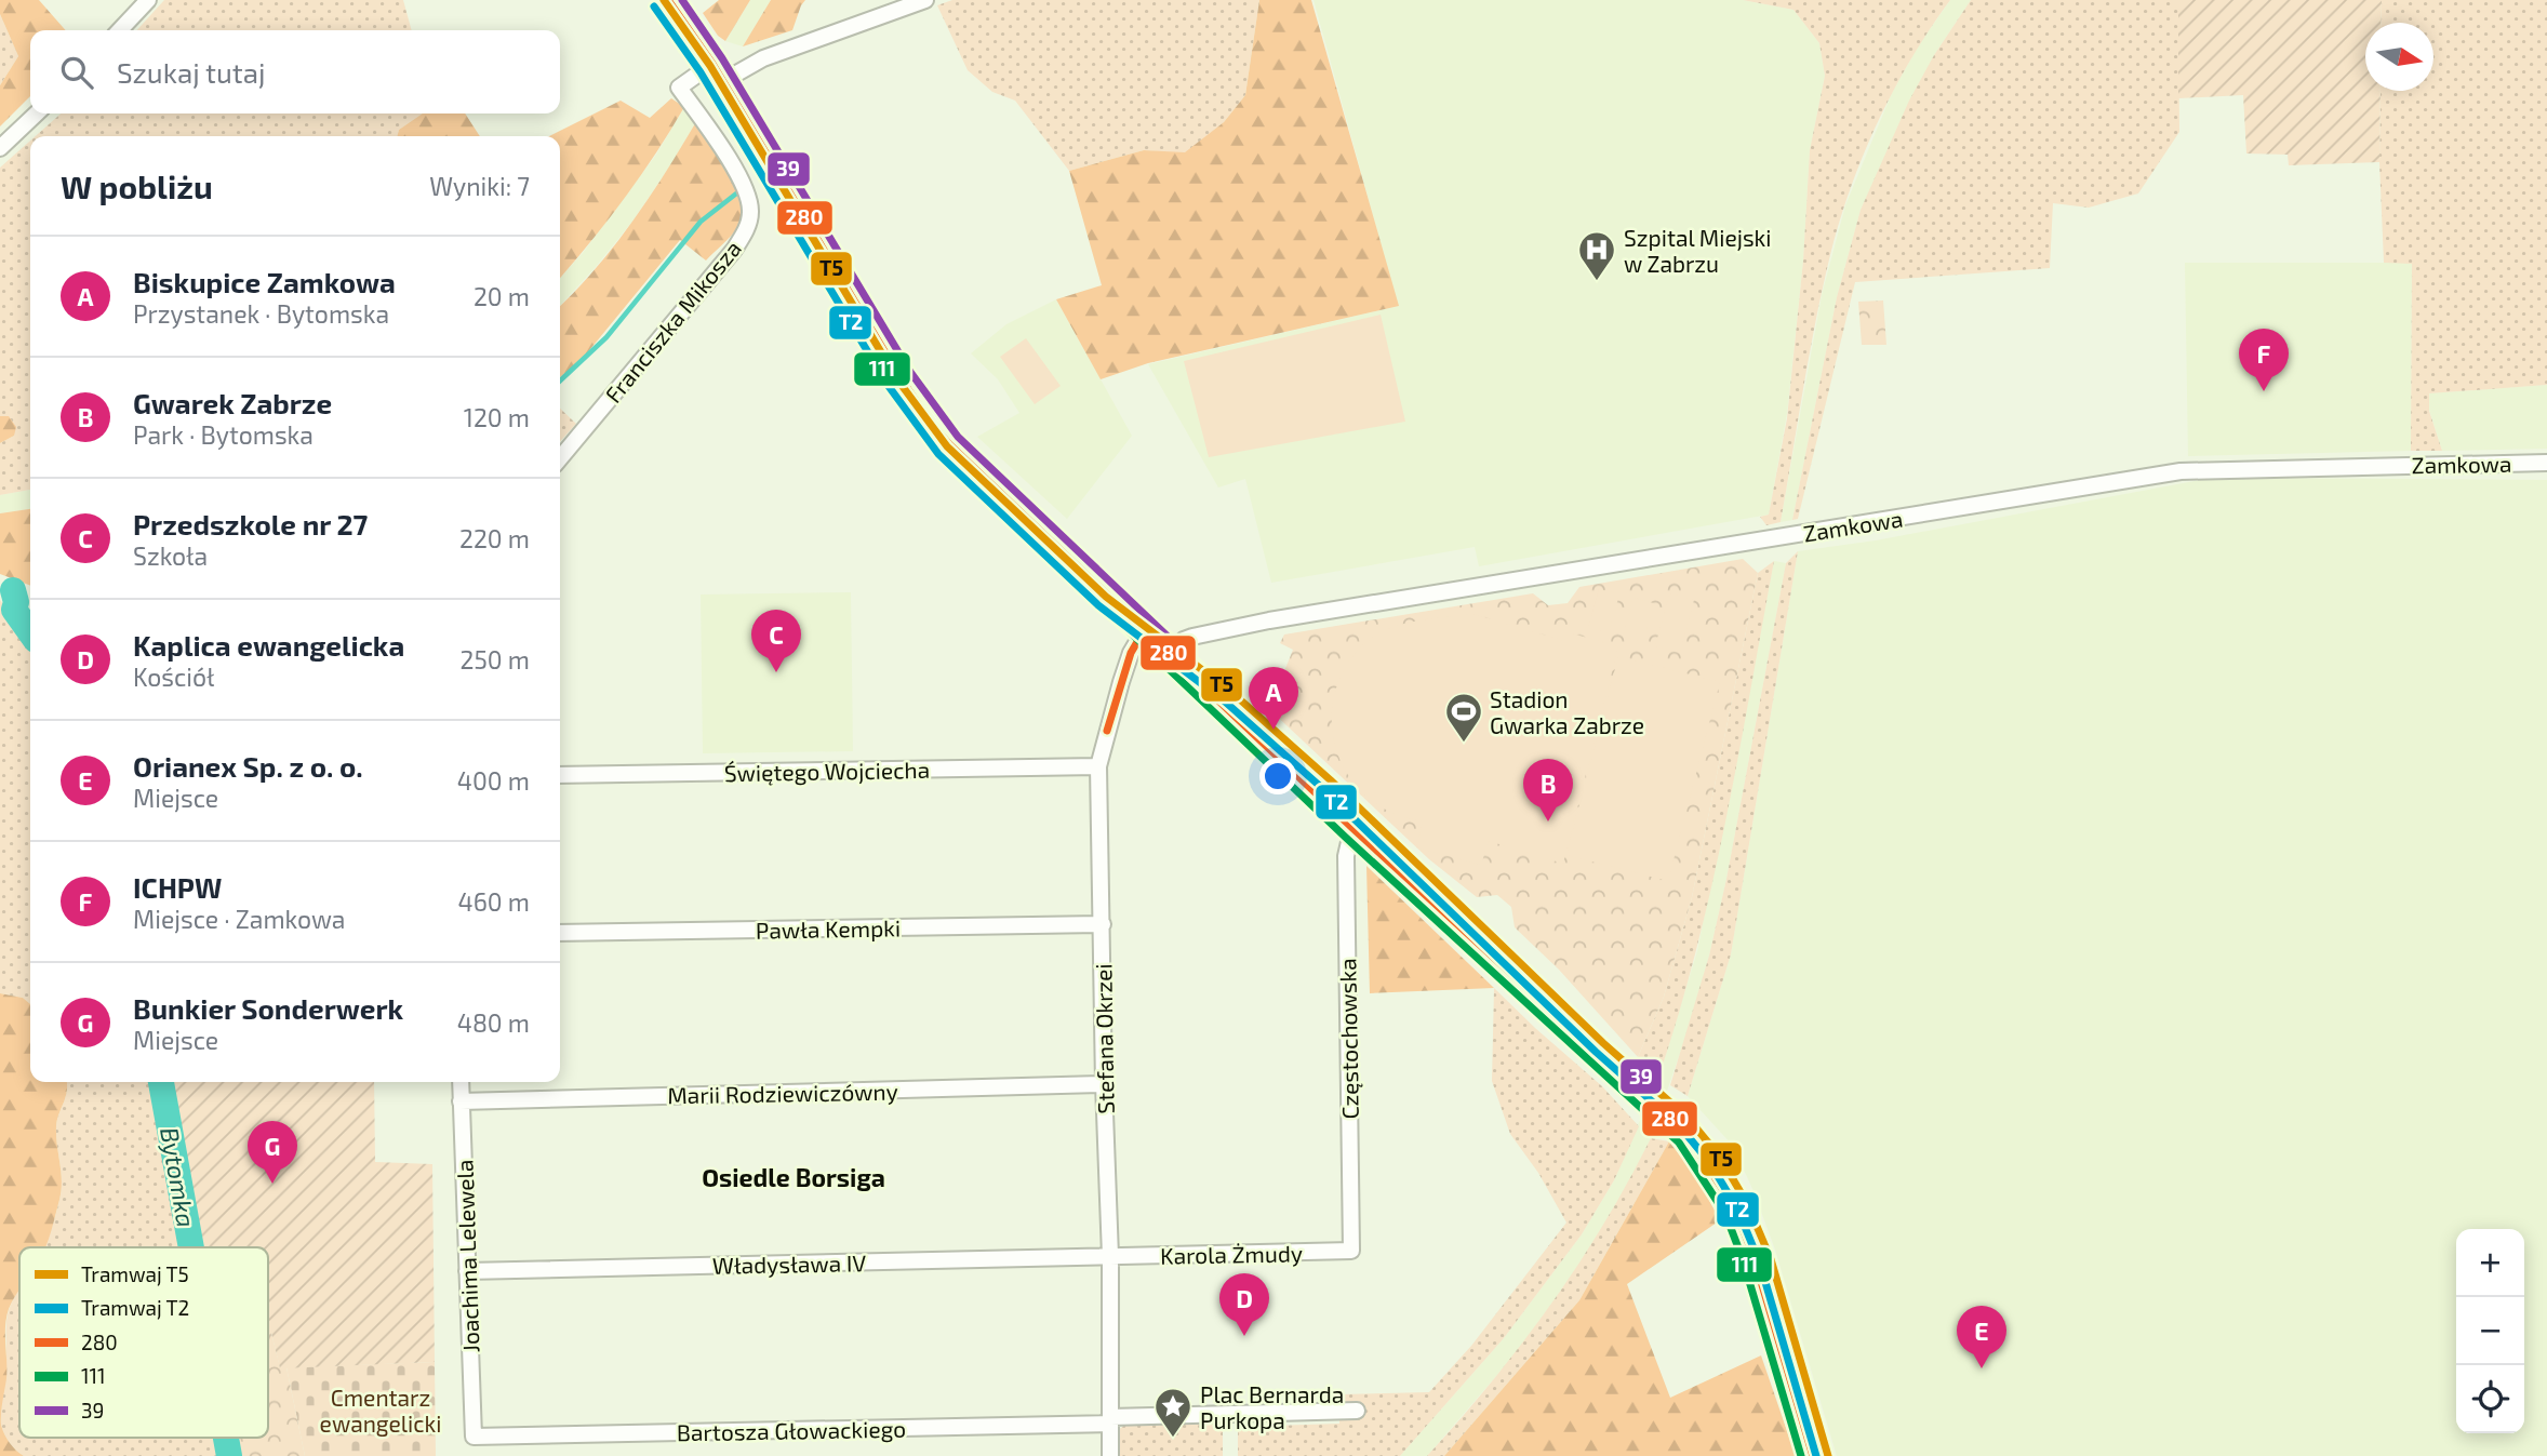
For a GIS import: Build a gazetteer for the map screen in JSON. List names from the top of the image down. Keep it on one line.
{"streets":{"street":["Franciszka Mikosza","Zamkowa","Świętego Wojciecha","Pawła Kempki","Stefana Okrzei","Częstochowska","Marii Rodziewiczówny","Karola Żmudy","Joachima Lelewela","Władysława IV","Bartosza Głowackiego"]},"crossings":[["Świętego Wojciecha","Stefana Okrzei"],["Pawła Kempki","Stefana Okrzei"],["Stefana Okrzei","Marii Rodziewiczówny"],["Stefana Okrzei","Karola Żmudy"],["Stefana Okrzei","Władysława IV"],["Stefana Okrzei","Bartosza Głowackiego"],["Częstochowska","Karola Żmudy"],["Marii Rodziewiczówny","Joachima Lelewela"],["Karola Żmudy","Władysława IV"],["Joachima Lelewela","Władysława IV"],["Joachima Lelewela","Bartosza Głowackiego"]],"districts":["Osiedle Borsiga"],"water":["Bytomka"],"parks":["Cmentarz ewangelicki"],"places":{"hospital":["Szpital Miejski w Zabrzu"],"sports":["Stadion Gwarka Zabrze"],"place":["Plac Bernarda Purkopa"]},"lines":["tram line T5","transit line 280","transit line 39","tram line T2","transit line 111"],"legend":["Tramwaj T5","Tramwaj T2","280","111","39"],"north":"right","page":{"search":"Szukaj tutaj","heading":["W pobliżu","Wyniki: 7"],"list":[{"mark":"A","name":"Biskupice Zamkowa","note":"Przystanek · Bytomska","value":"20 m"},{"mark":"B","name":"Gwarek Zabrze","note":"Park · Bytomska","value":"120 m"},{"mark":"C","name":"Przedszkole nr 27","note":"Szkoła","value":"220 m"},{"mark":"D","name":"Kaplica ewangelicka","note":"Kościół","value":"250 m"},{"mark":"E","name":"Orianex Sp. z o. o.","note":"Miejsce","value":"400 m"},{"mark":"F","name":"ICHPW","note":"Miejsce · Zamkowa","value":"460 m"},{"mark":"G","name":"Bunkier Sonderwerk","note":"Miejsce","value":"480 m"}],"pins":["F","C","A","B","G","D","E"],"map_buttons":["+","−"]}}
